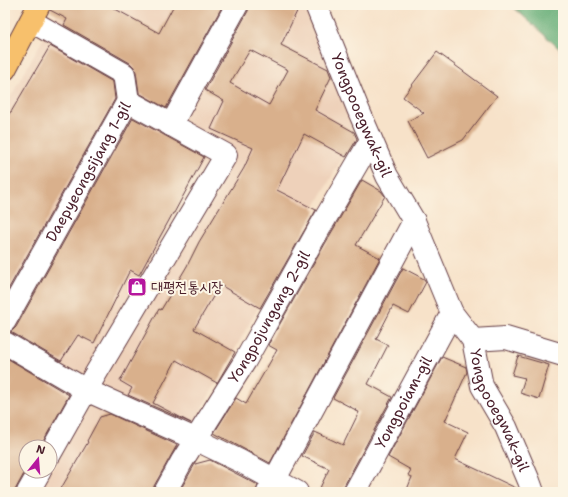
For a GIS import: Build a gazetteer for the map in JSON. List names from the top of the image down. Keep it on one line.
{"streets":{"street":["Yongpooegwak-gil","Daepyeongsijang 1-gil","Yongpojungang 2-gil","Yongpoiam-gil"]},"crossings":[["Yongpooegwak-gil","Yongpojungang 2-gil"],["Yongpooegwak-gil","Yongpoiam-gil"]],"places":{"shop":["대평전통시장"]},"north":"top"}
